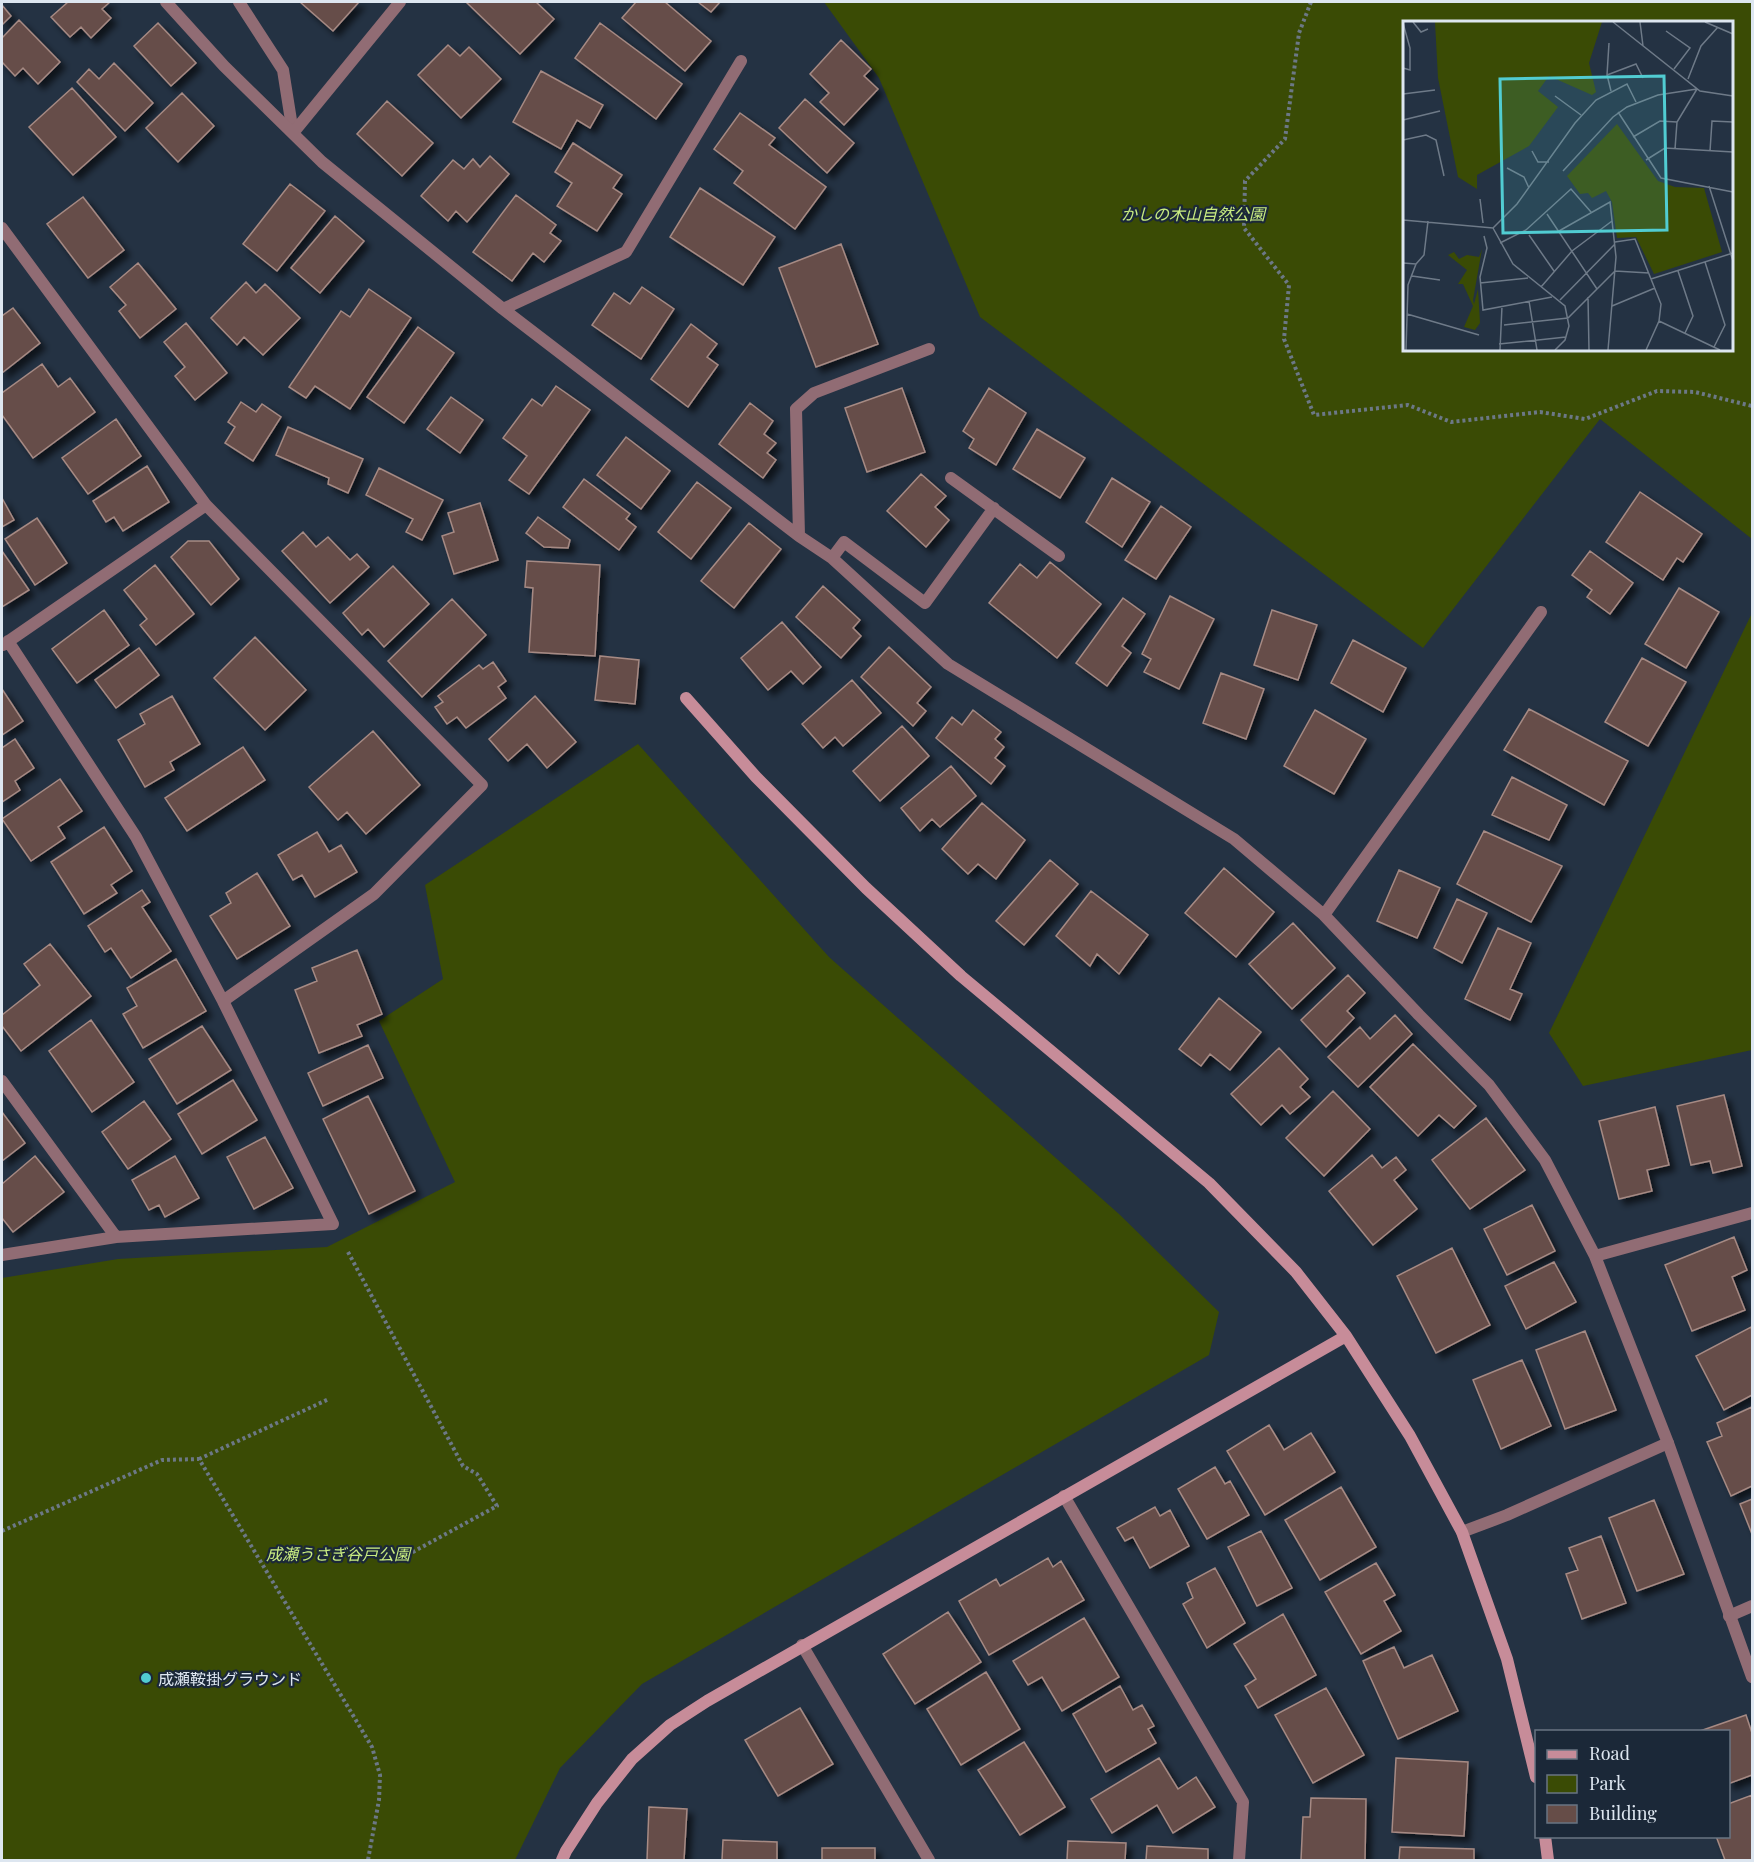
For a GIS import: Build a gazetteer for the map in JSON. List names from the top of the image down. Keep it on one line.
{"parks":["かしの木山自然公園","成瀬うさぎ谷戸公園"],"places":["成瀬鞍掛グラウンド"],"legend":["Road","Park","Building"]}
